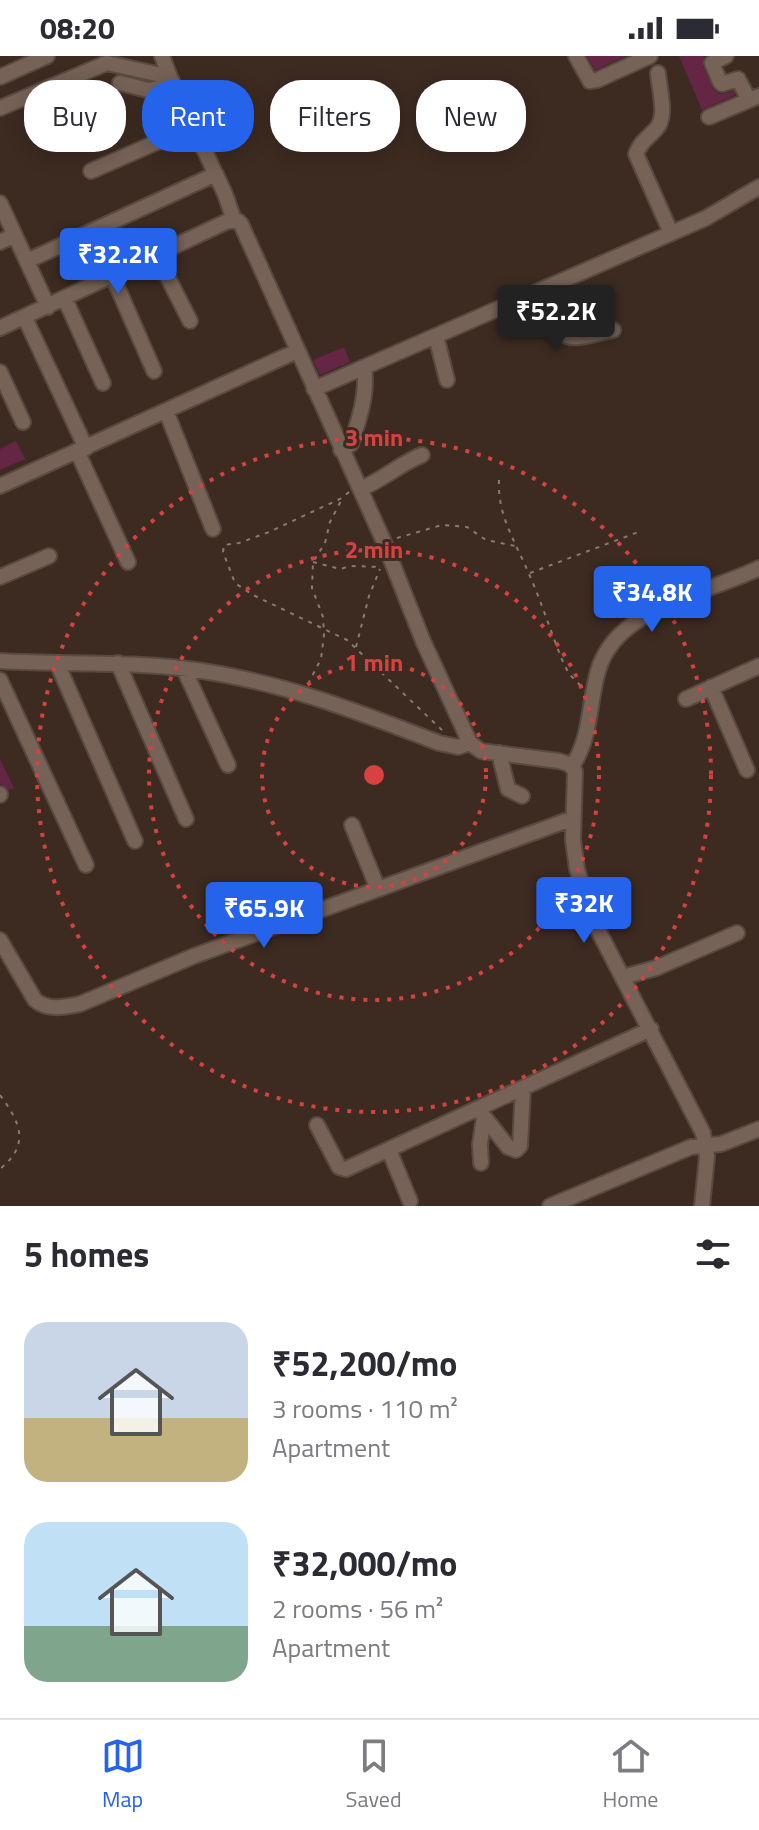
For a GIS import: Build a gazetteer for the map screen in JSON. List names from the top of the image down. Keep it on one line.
{"page":{"status":"08:20","chip":["Buy","Rent","Filters","New"],"price":["₹32.2K","₹52.2K","₹34.8K","₹32K","₹65.9K"],"heading":"5 homes","list":[{"name":"₹52,200/mo","note":"3 rooms · 110 m² · Apartment"},{"name":"₹32,000/mo","note":"2 rooms · 56 m² · Apartment"}],"tabs":["Map","Saved","Home"]},"rings":["3 min","2 min","1 min"]}
